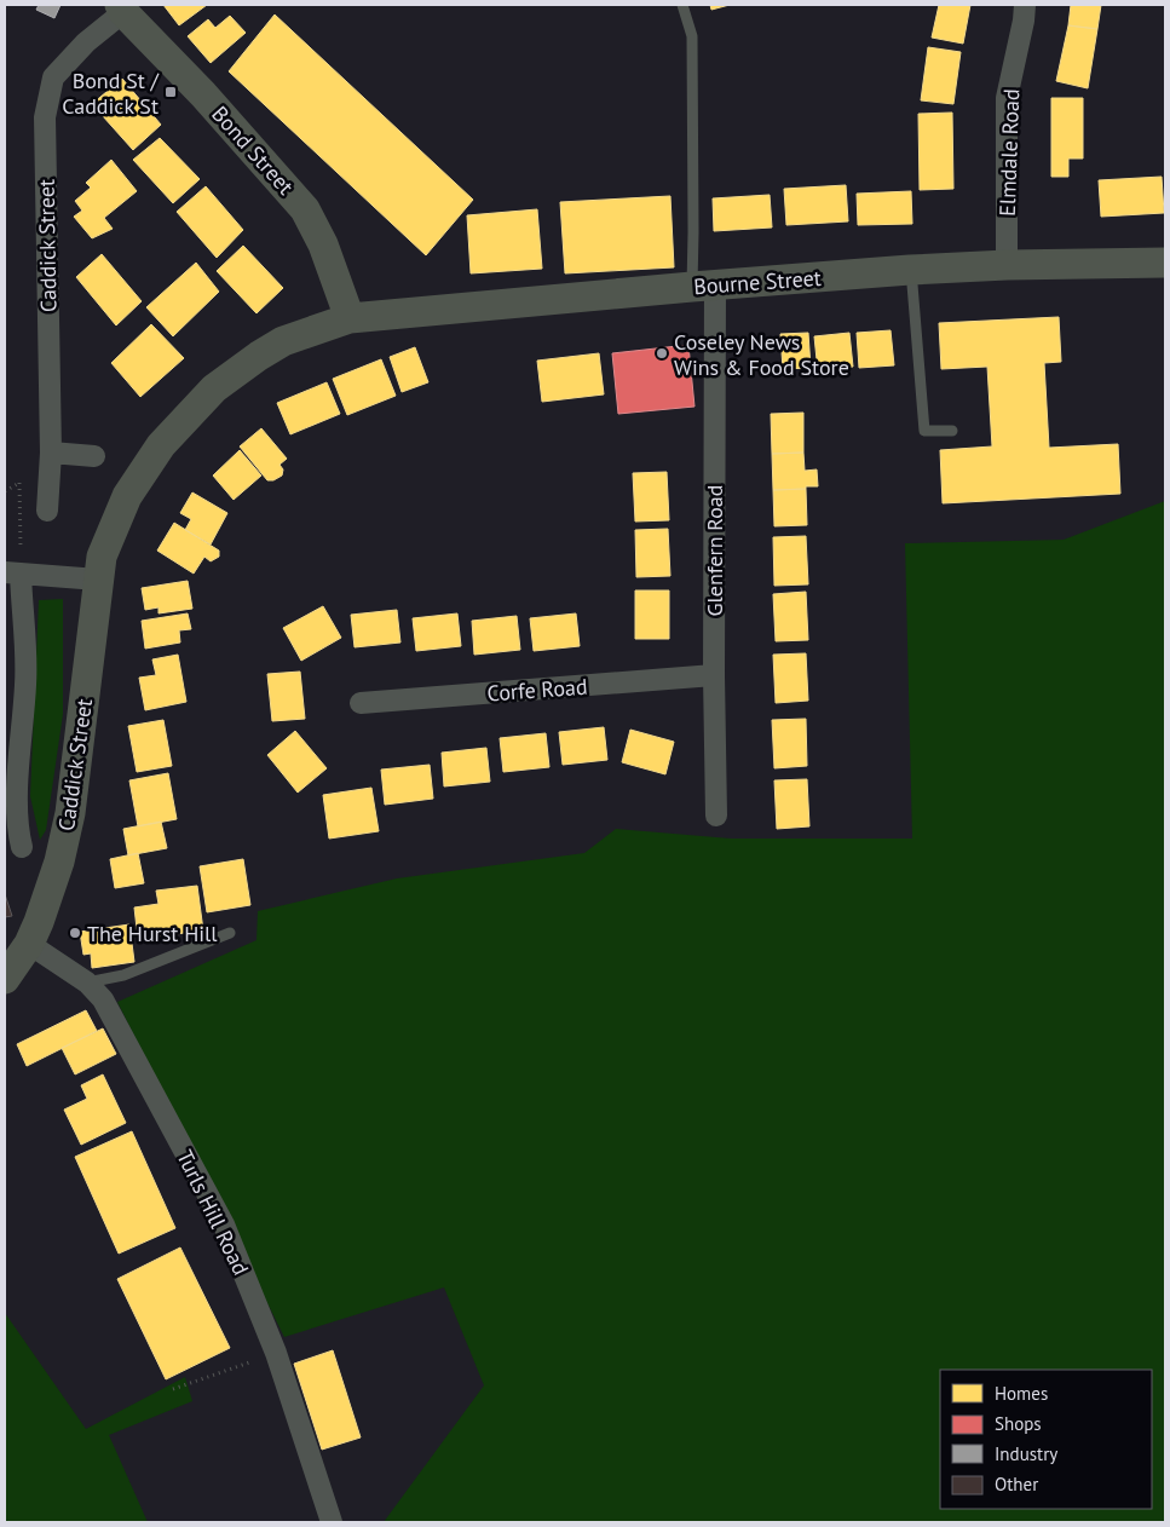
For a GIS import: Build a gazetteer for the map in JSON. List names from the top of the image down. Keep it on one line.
{"streets":{"street":["Bond Street","Elmdale Road","Caddick Street","Bourne Street","Glenfern Road","Corfe Road","Turls Hill Road"]},"crossings":[["Bond Street","Caddick Street"],["Bond Street","Bourne Street"],["Elmdale Road","Bourne Street"],["Caddick Street","Bourne Street"],["Caddick Street","Turls Hill Road"],["Bourne Street","Glenfern Road"],["Glenfern Road","Corfe Road"]],"places":{"transit":["Bond St / Caddick St"],"other":["Coseley News Wins & Food Store","The Hurst Hill"]},"legend":["Homes","Shops","Industry","Other"]}
